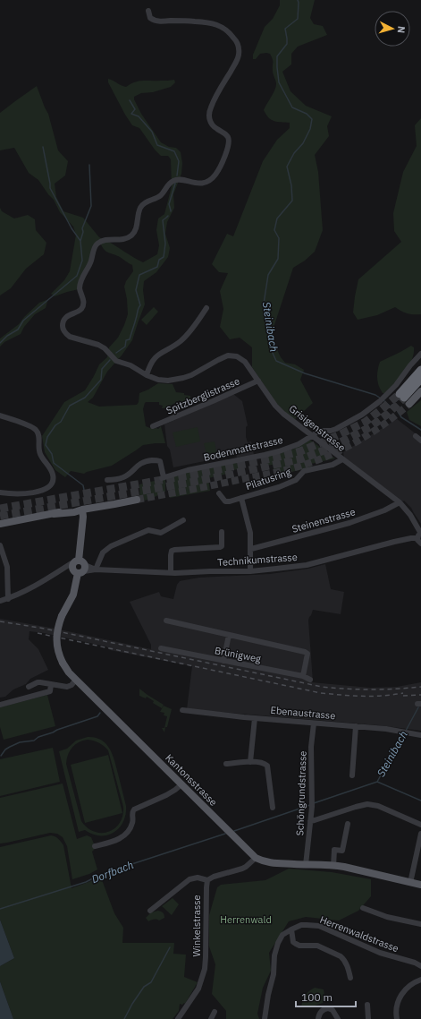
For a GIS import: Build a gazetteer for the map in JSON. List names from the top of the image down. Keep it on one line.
{"streets":{"main road":["Kantonsstrasse"],"street":["Spitzberglistrasse","Grisigenstrasse","Bodenmattstrasse","Pilatusring","Steinenstrasse","Technikumstrasse","Brünigweg","Ebenaustrasse","Schöngrundstrasse","Winkelstrasse","Herrenwaldstrasse"]},"crossings":[["Spitzberglistrasse","Grisigenstrasse"],["Grisigenstrasse","Bodenmattstrasse"],["Grisigenstrasse","Pilatusring"],["Grisigenstrasse","Steinenstrasse"],["Grisigenstrasse","Technikumstrasse"],["Technikumstrasse","Kantonsstrasse"],["Ebenaustrasse","Schöngrundstrasse"],["Kantonsstrasse","Schöngrundstrasse"]],"water":["Steinibach","Dorfbach"],"parks":["Herrenwald"],"scale_bar":"100 m","north":"right"}
